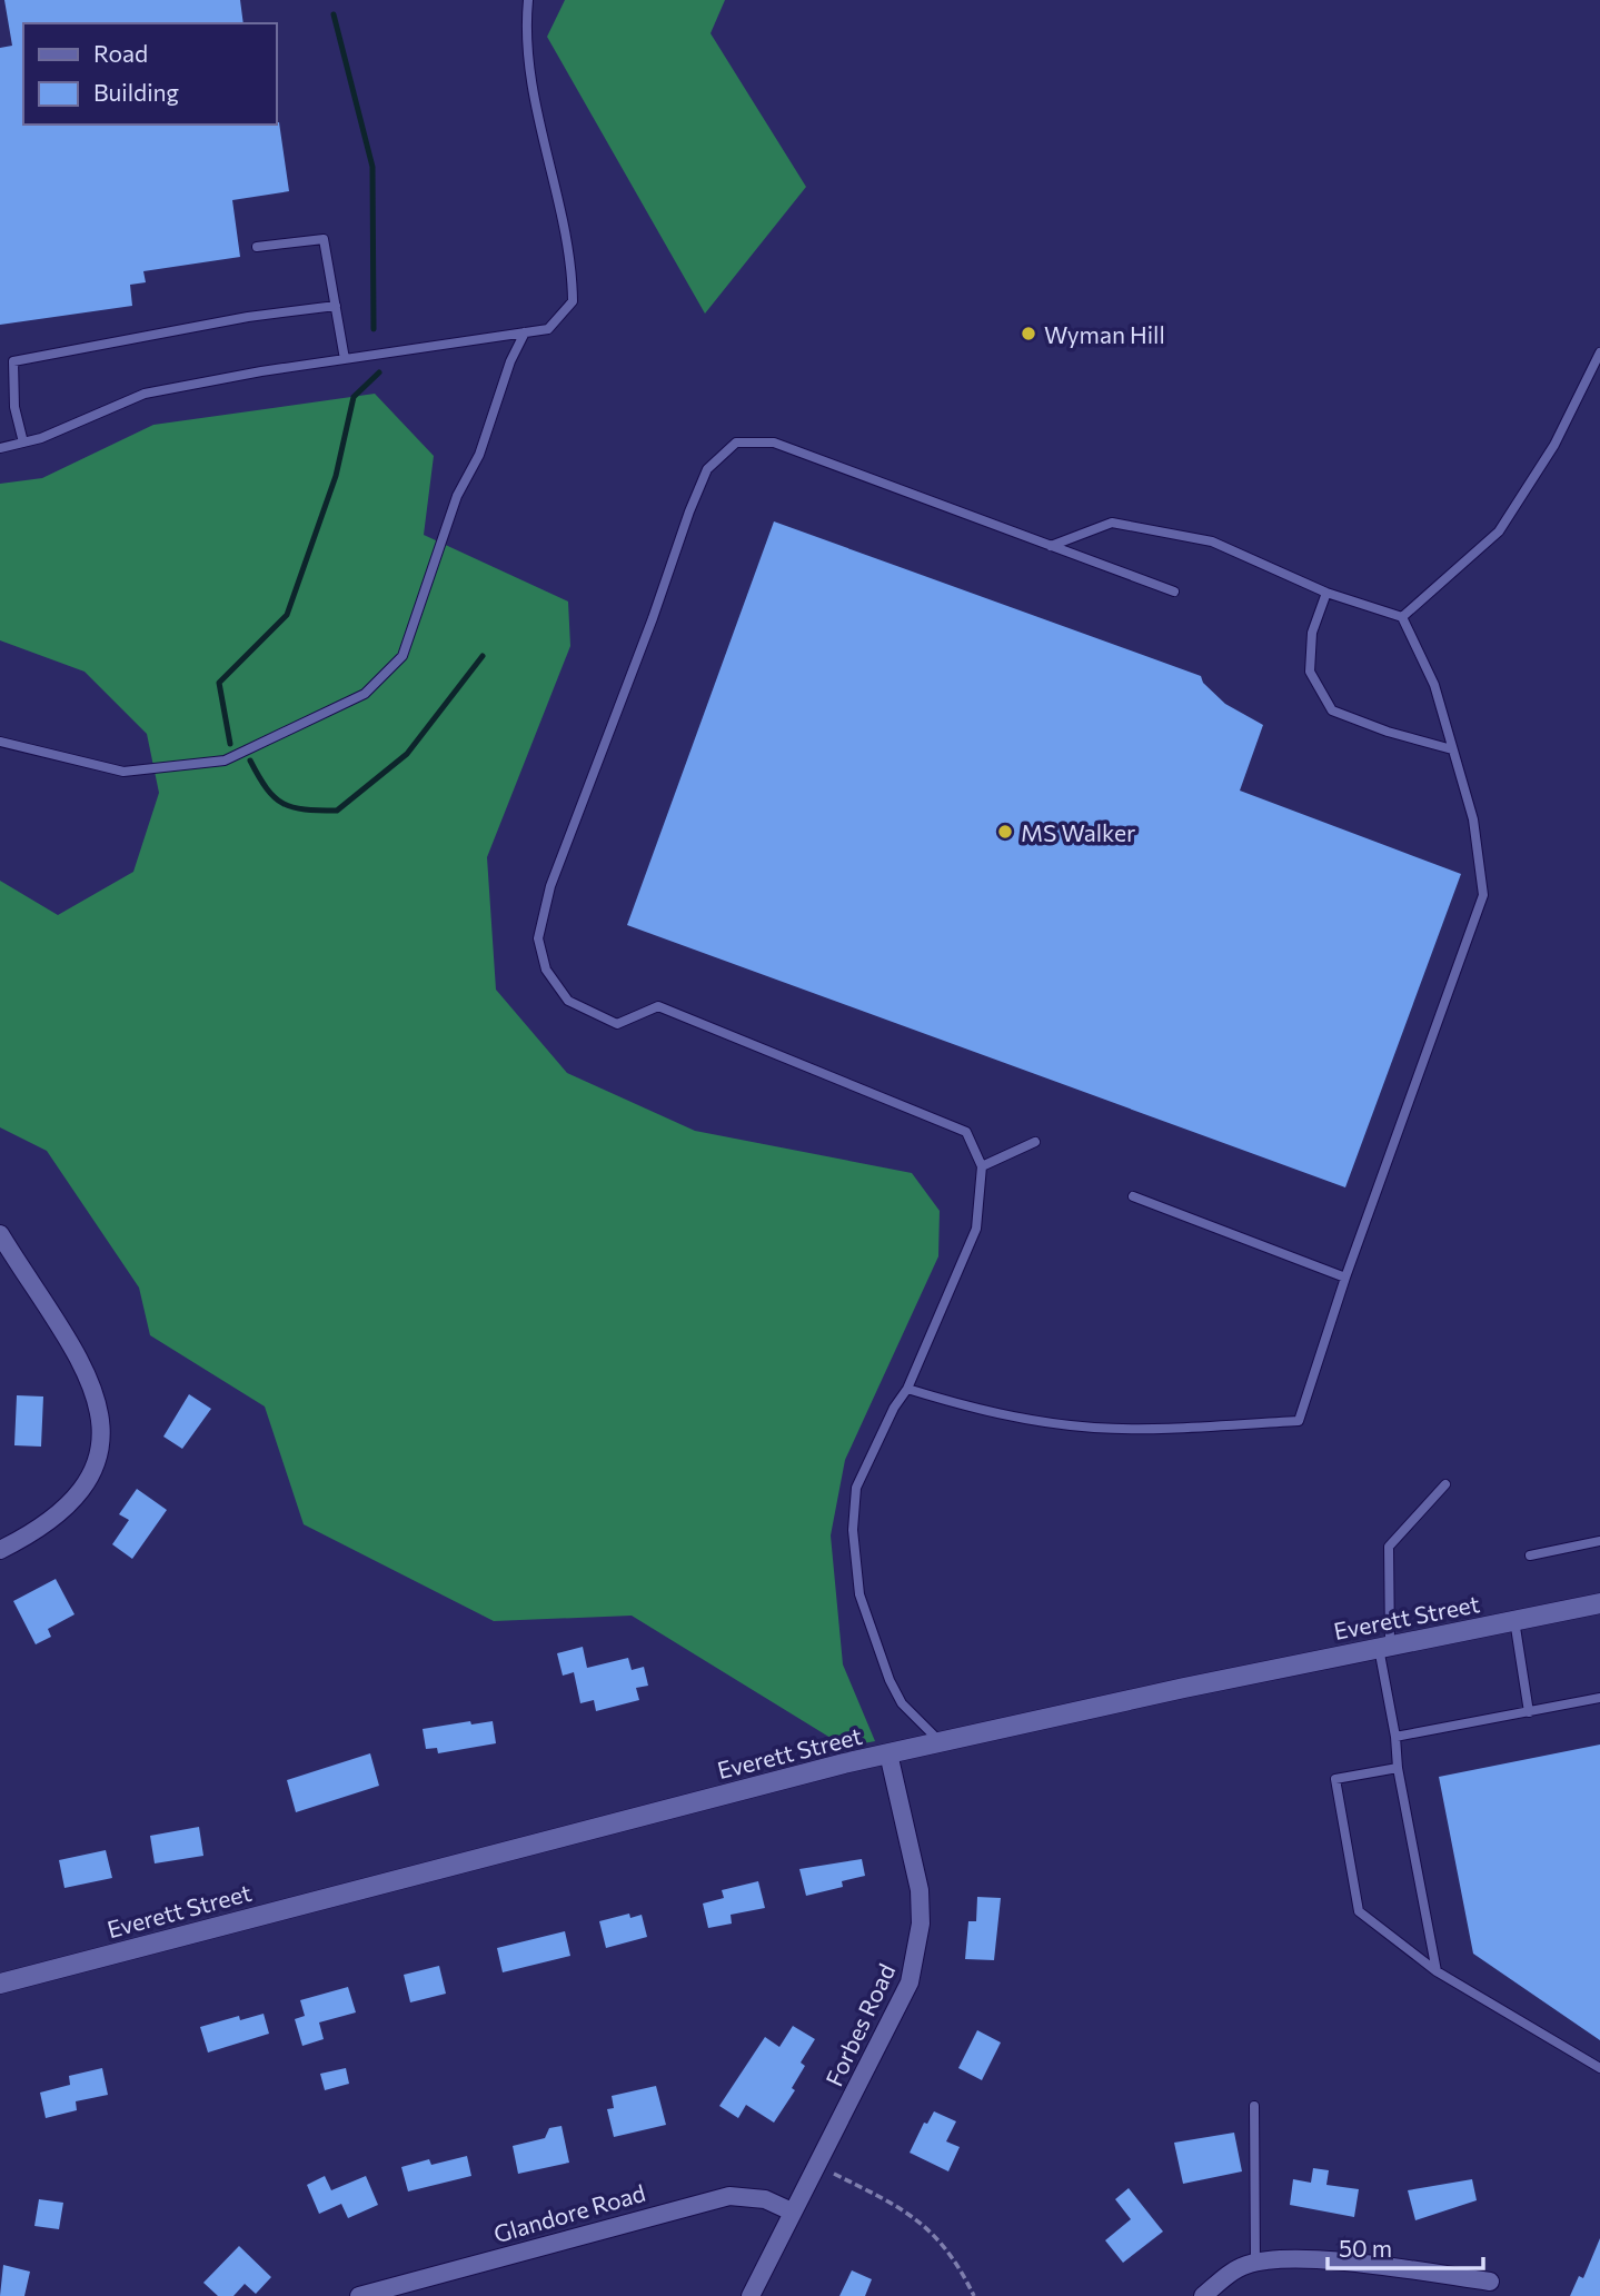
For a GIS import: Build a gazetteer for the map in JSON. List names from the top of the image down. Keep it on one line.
{"streets":{"street":["Everett Street","Forbes Road","Glandore Road"]},"crossings":[["Everett Street","Forbes Road"],["Forbes Road","Glandore Road"]],"places":["Wyman Hill","MS Walker"],"legend":["Road","Building"],"scale_bar":"50 m"}
